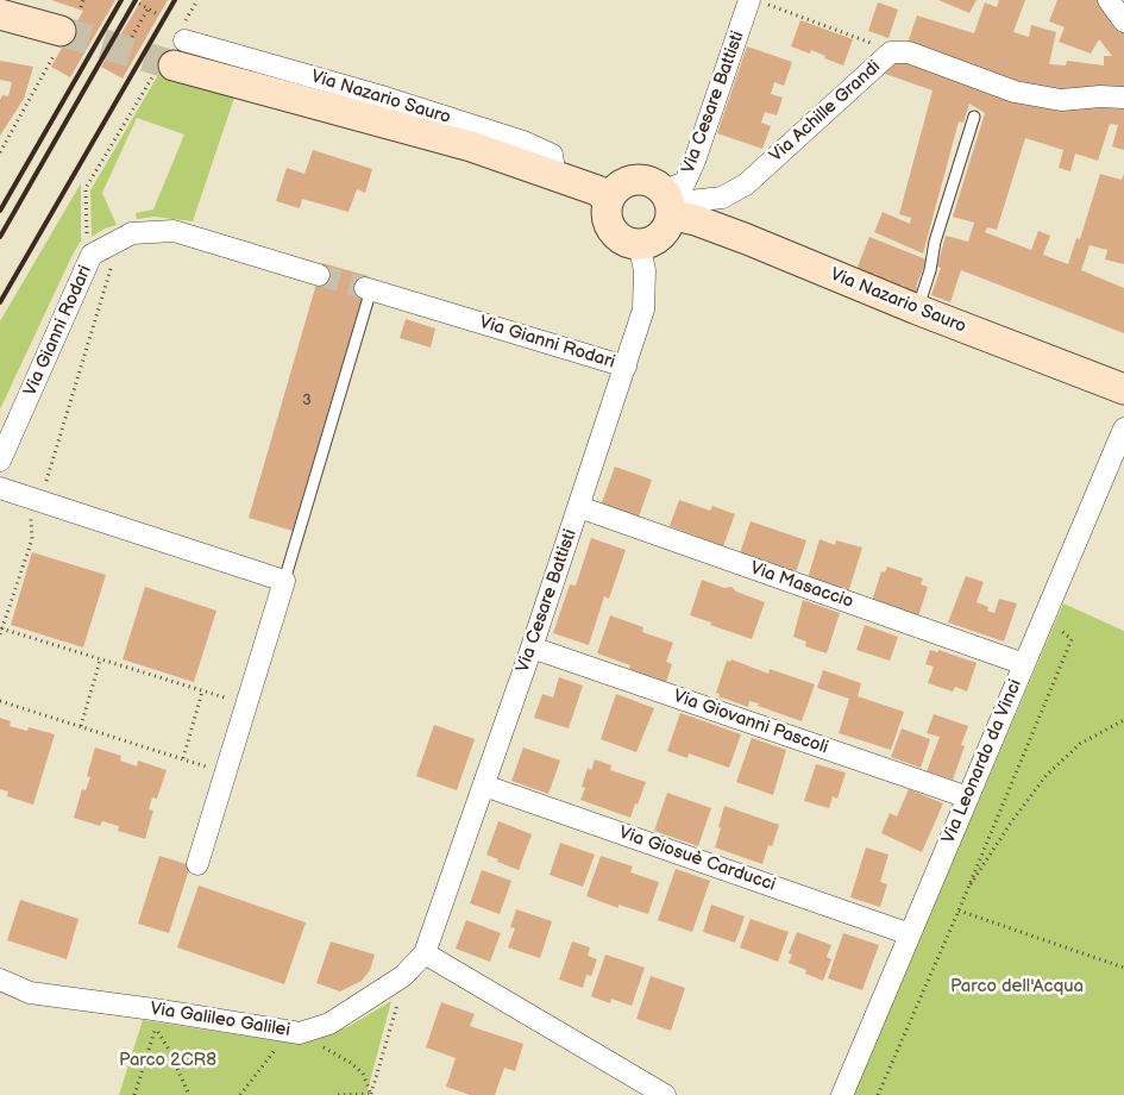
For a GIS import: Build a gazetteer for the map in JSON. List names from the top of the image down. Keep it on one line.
{"streets":{"street":["Via Nazario Sauro","Via Cesare Battisti","Via Achille Grandi","Via Gianni Rodari","Via Masaccio","Via Giovanni Pascoli","Via Leonardo da Vinci","Via Giosuè Carducci","Via Galileo Galilei"]},"crossings":[["Via Nazario Sauro","Via Cesare Battisti"],["Via Nazario Sauro","Via Achille Grandi"],["Via Cesare Battisti","Via Achille Grandi"],["Via Cesare Battisti","Via Gianni Rodari"],["Via Cesare Battisti","Via Masaccio"],["Via Cesare Battisti","Via Giovanni Pascoli"],["Via Cesare Battisti","Via Giosuè Carducci"],["Via Cesare Battisti","Via Galileo Galilei"],["Via Masaccio","Via Leonardo da Vinci"],["Via Giovanni Pascoli","Via Leonardo da Vinci"],["Via Leonardo da Vinci","Via Giosuè Carducci"]],"parks":["Parco dell'Acqua","Parco 2CR8"],"house_numbers":["3"]}
